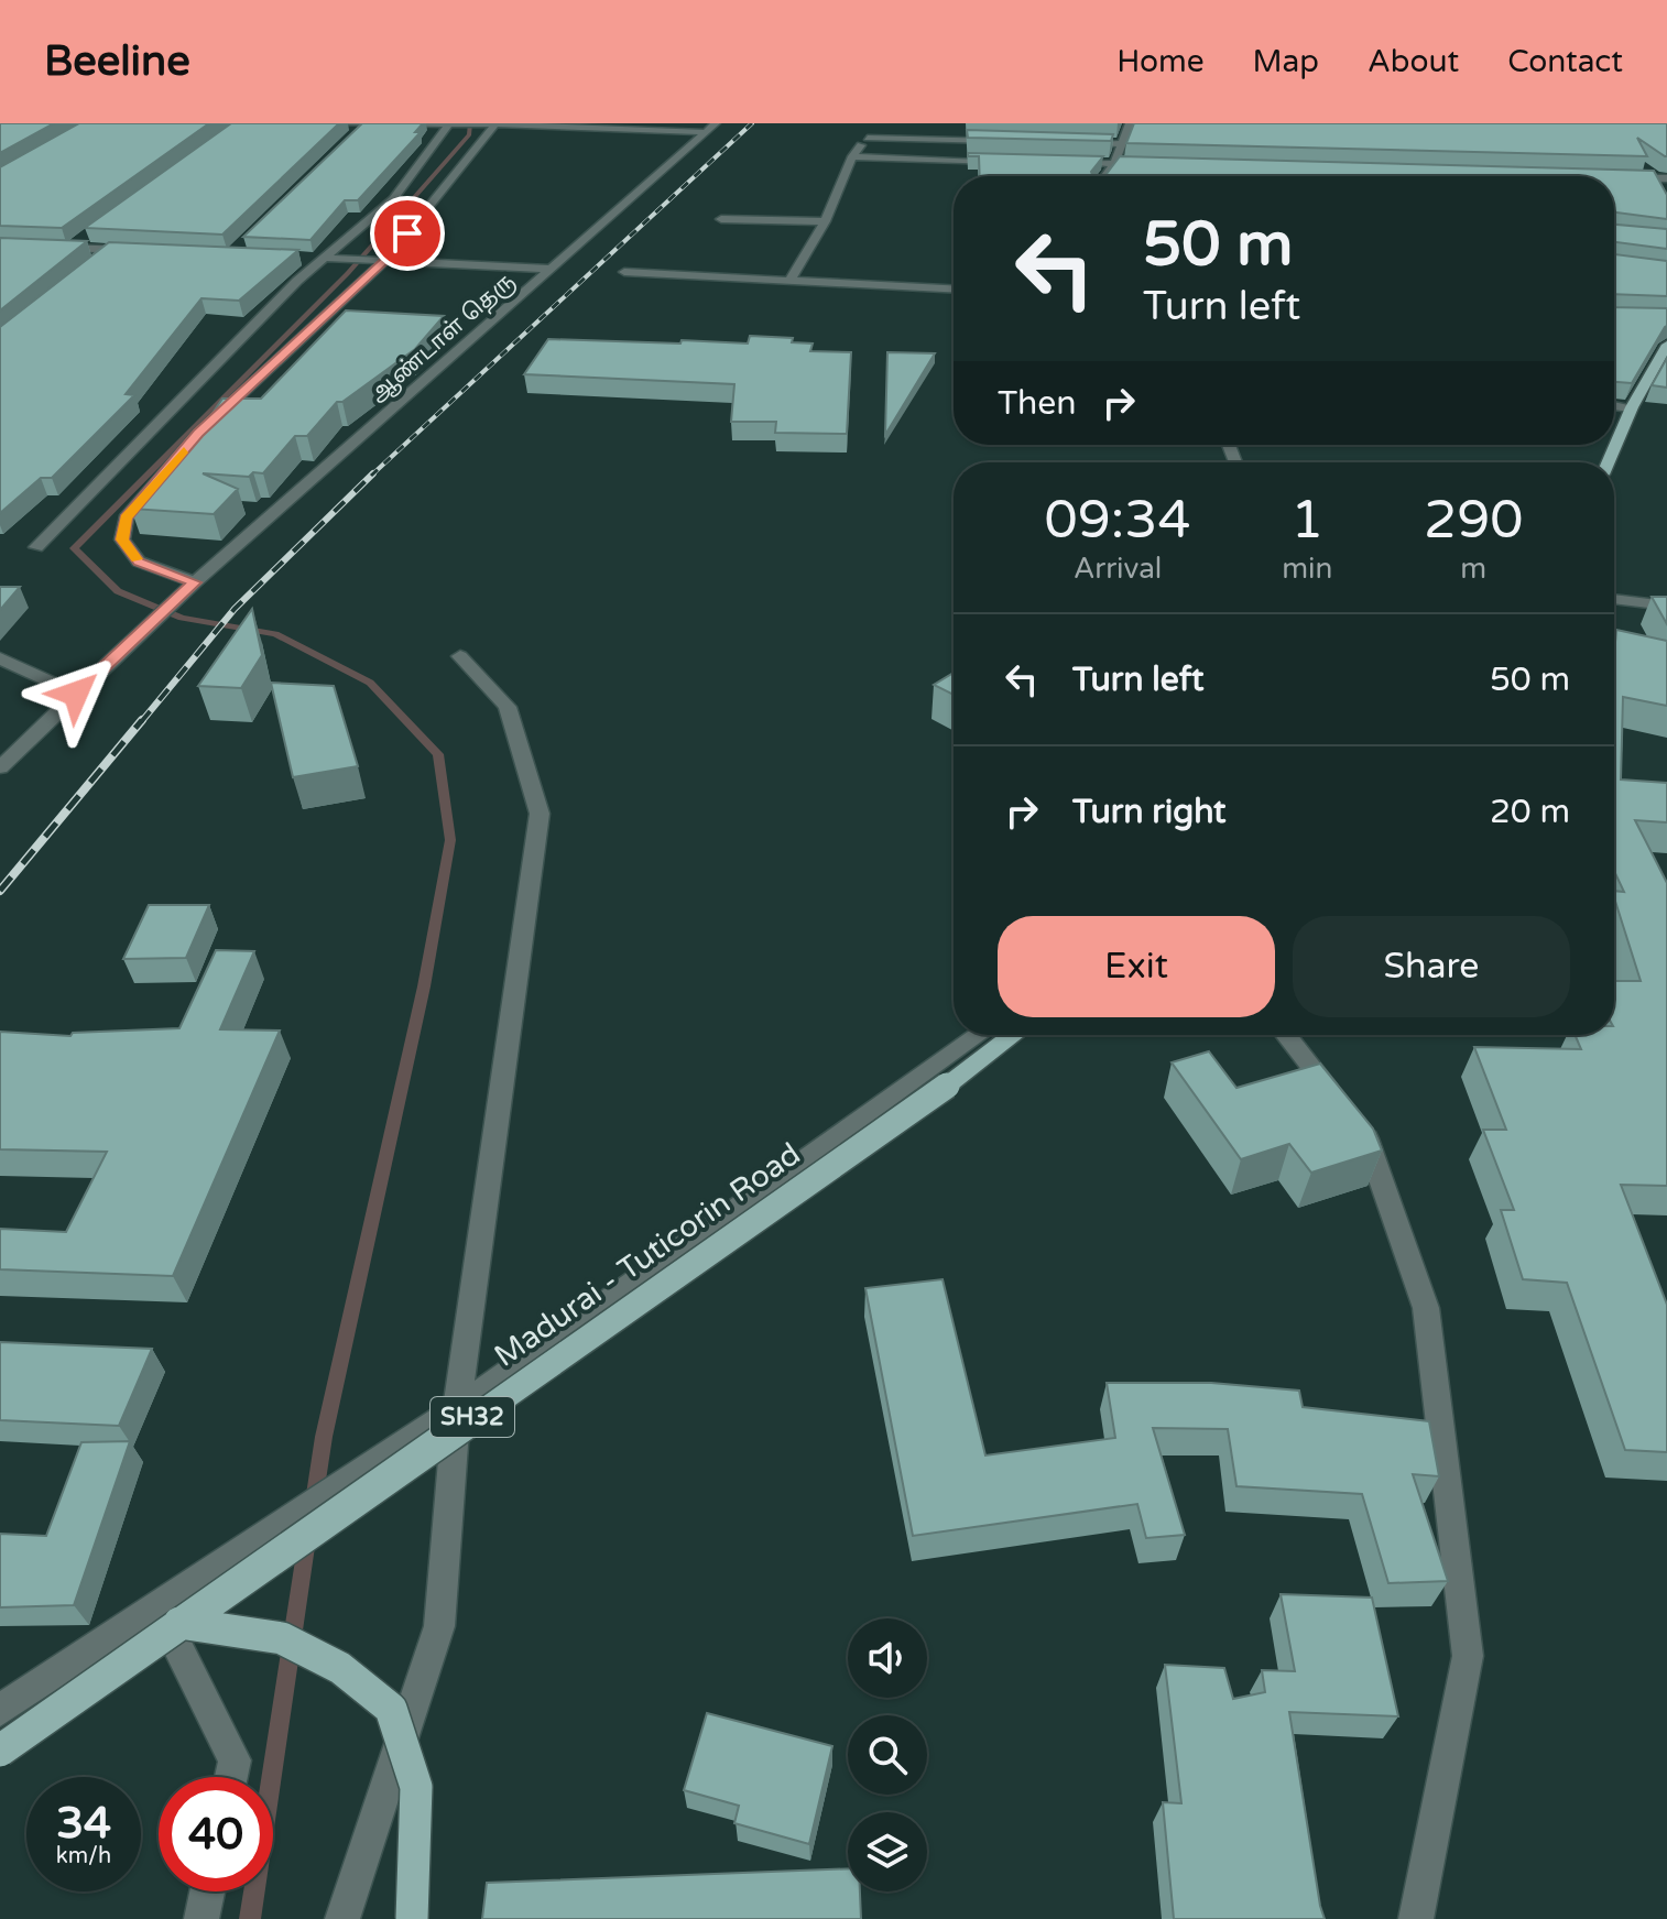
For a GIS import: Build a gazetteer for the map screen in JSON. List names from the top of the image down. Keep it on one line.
{"streets":{"main road":["Madurai - Tuticorin Road","SH32"],"street":["ஆண்டாள் தெரு"]},"page":{"header":"Beeline","nav":["Home","Map","About","Contact"],"turn":["50 m","Turn left"],"then":"Then","eta":["09:34","Arrival","1","min","290","m"],"list":[{"name":"Turn left","value":"50 m"},{"name":"Turn right","value":"20 m"}],"buttons":["Exit","Share"],"speed":"34 km/h","limit":"40"}}
